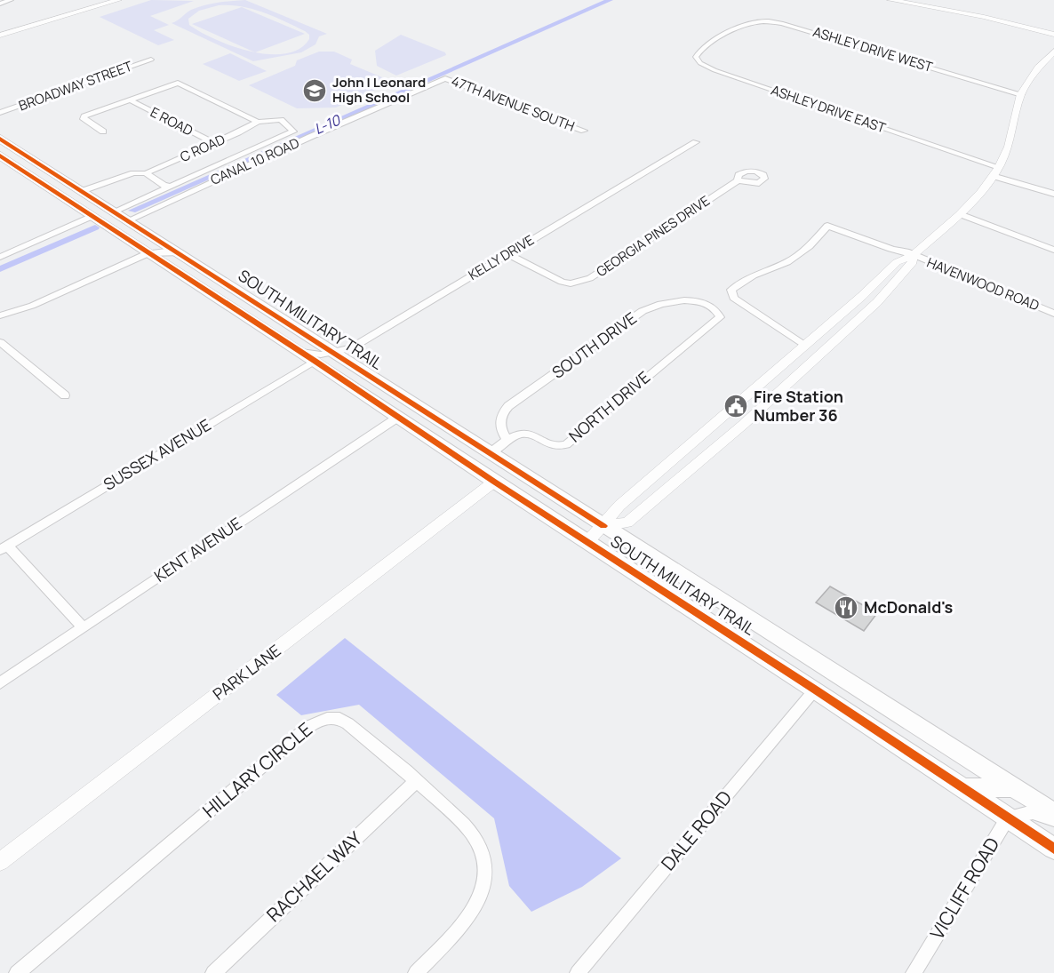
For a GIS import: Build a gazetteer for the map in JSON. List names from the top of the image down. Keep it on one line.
{"streets":{"main road":["SOUTH MILITARY TRAIL"],"street":["ASHLEY DRIVE WEST","BROADWAY STREET","47TH AVENUE SOUTH","ASHLEY DRIVE EAST","E ROAD","C ROAD","CANAL 10 ROAD","GEORGIA PINES DRIVE","KELLY DRIVE","HAVENWOOD ROAD","SOUTH DRIVE","NORTH DRIVE","SUSSEX AVENUE","KENT AVENUE","PARK LANE","HILLARY CIRCLE","DALE ROAD","RACHAEL WAY","VICLIFF ROAD"]},"crossings":[["ASHLEY DRIVE WEST","ASHLEY DRIVE EAST"],["47TH AVENUE SOUTH","CANAL 10 ROAD"],["E ROAD","C ROAD"],["C ROAD","SOUTH MILITARY TRAIL"],["CANAL 10 ROAD","SOUTH MILITARY TRAIL"],["GEORGIA PINES DRIVE","KELLY DRIVE"],["KELLY DRIVE","SOUTH MILITARY TRAIL"],["SOUTH MILITARY TRAIL","NORTH DRIVE"],["SOUTH MILITARY TRAIL","SUSSEX AVENUE"],["SOUTH MILITARY TRAIL","KENT AVENUE"],["SOUTH MILITARY TRAIL","PARK LANE"],["SOUTH MILITARY TRAIL","DALE ROAD"],["SOUTH MILITARY TRAIL","VICLIFF ROAD"],["SOUTH DRIVE","NORTH DRIVE"],["HILLARY CIRCLE","RACHAEL WAY"]],"water":["L-10"],"places":{"school or university":["John I Leonard High School"],"public building":["Fire Station Number 36"],"restaurant":["McDonald's"]}}
